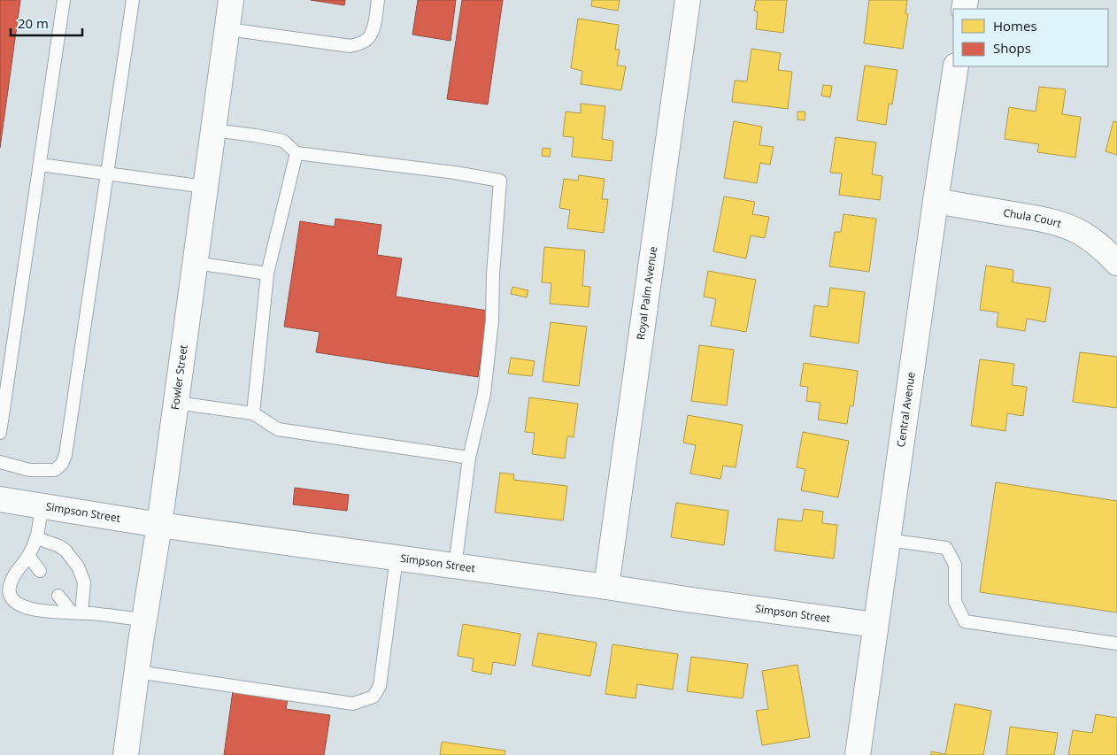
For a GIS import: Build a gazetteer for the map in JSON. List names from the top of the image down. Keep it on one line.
{"streets":{"street":["Chula Court","Royal Palm Avenue","Fowler Street","Central Avenue","Simpson Street"]},"crossings":[["Chula Court","Central Avenue"],["Royal Palm Avenue","Simpson Street"],["Fowler Street","Simpson Street"],["Central Avenue","Simpson Street"]],"legend":["Homes","Shops"],"scale_bar":"20 m"}
